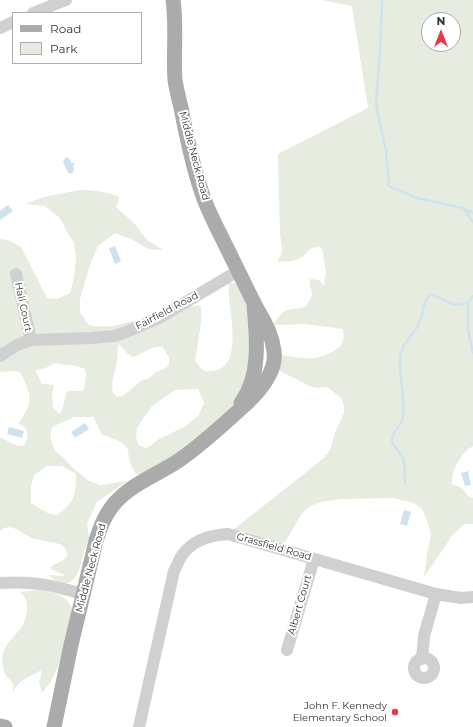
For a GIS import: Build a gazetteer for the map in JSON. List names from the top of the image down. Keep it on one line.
{"streets":{"main road":["Middle Neck Road"],"street":["Hall Court","Fairfield Road","Grassfield Road","Albert Court"]},"crossings":[["Middle Neck Road","Fairfield Road"],["Hall Court","Fairfield Road"],["Grassfield Road","Albert Court"]],"places":["John F. Kennedy Elementary School"],"legend":["Road","Park"],"north":"top"}
